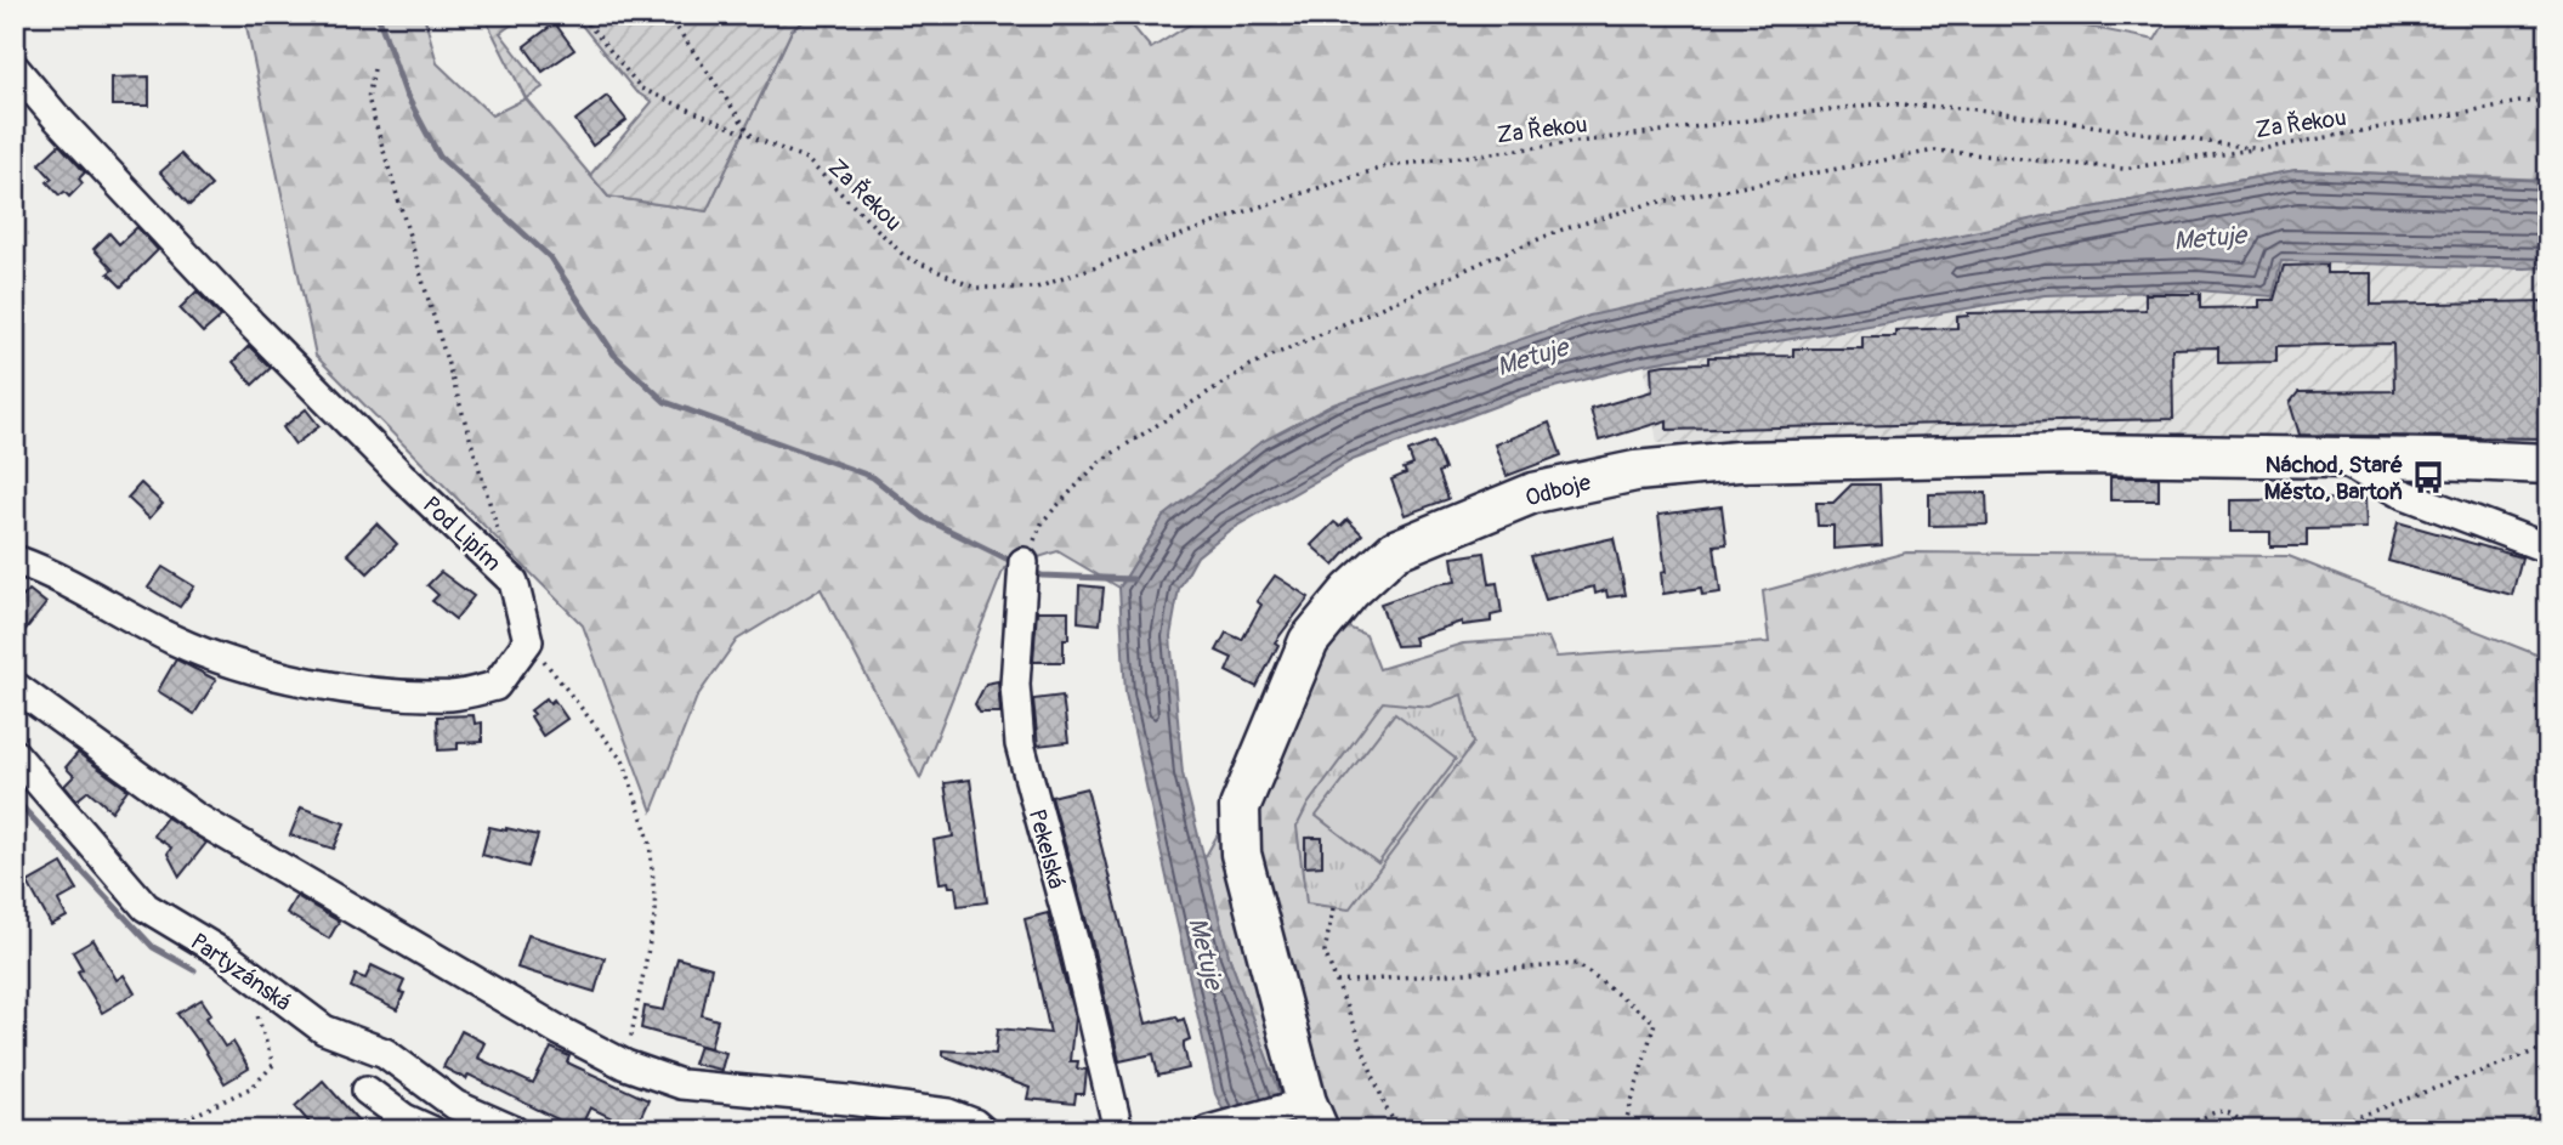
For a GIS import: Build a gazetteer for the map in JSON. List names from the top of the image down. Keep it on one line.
{"streets":{"street":["Odboje","Pod Lipím","Pekelská","Partyzánská"],"path":["Za Řekou"]},"water":["Metuje"],"places":{"bus stop":["Náchod, Staré Město, Bartoň"]}}
